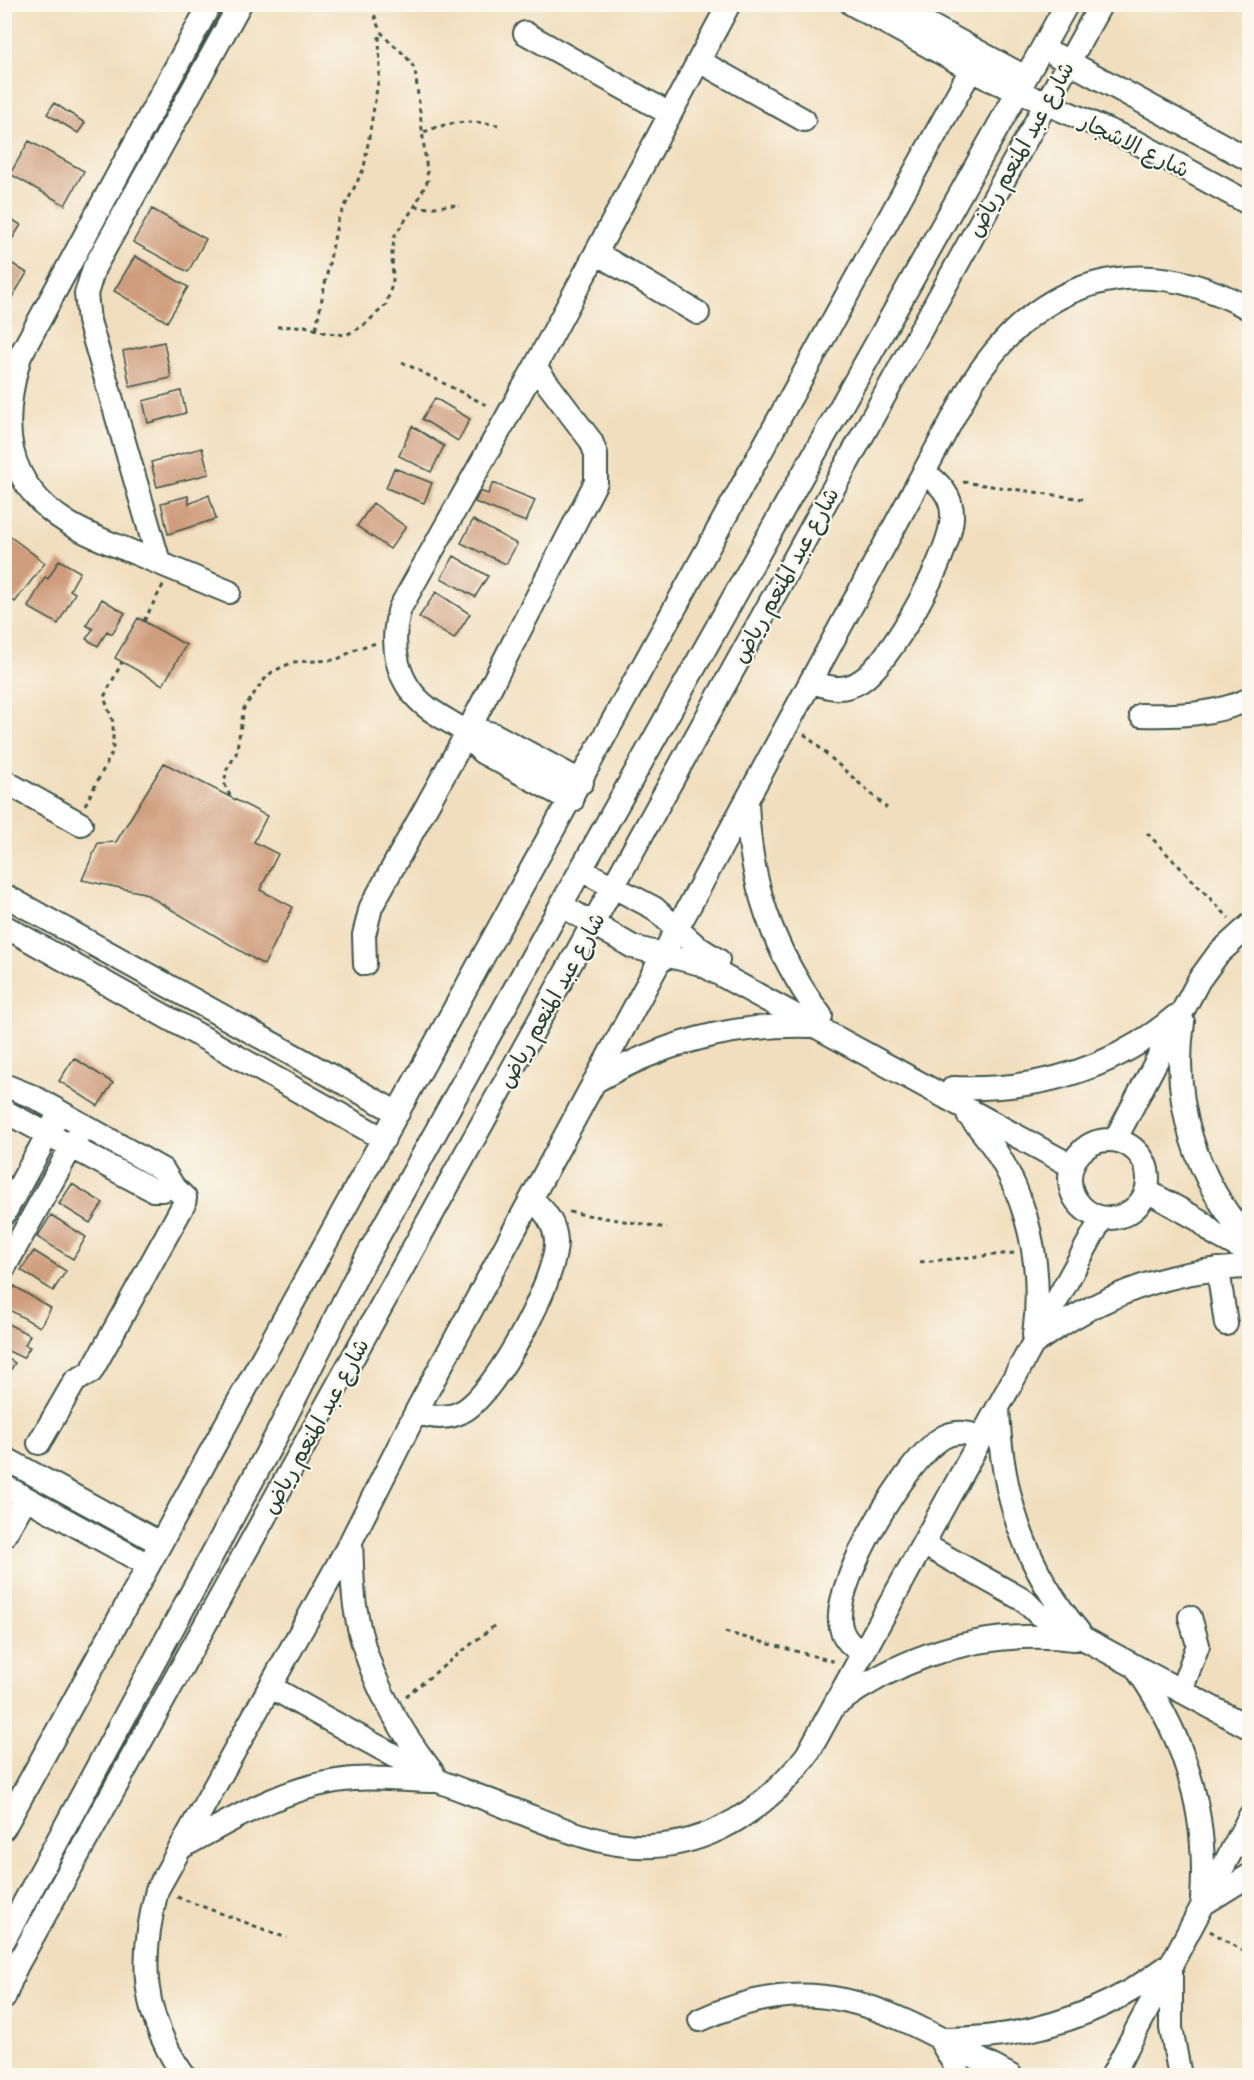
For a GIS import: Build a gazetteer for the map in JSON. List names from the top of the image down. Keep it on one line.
{"streets":{"street":["شارع الاشجار","شارع عبد المنعم رياض"]},"crossings":[["شارع الاشجار","شارع عبد المنعم رياض"]]}
